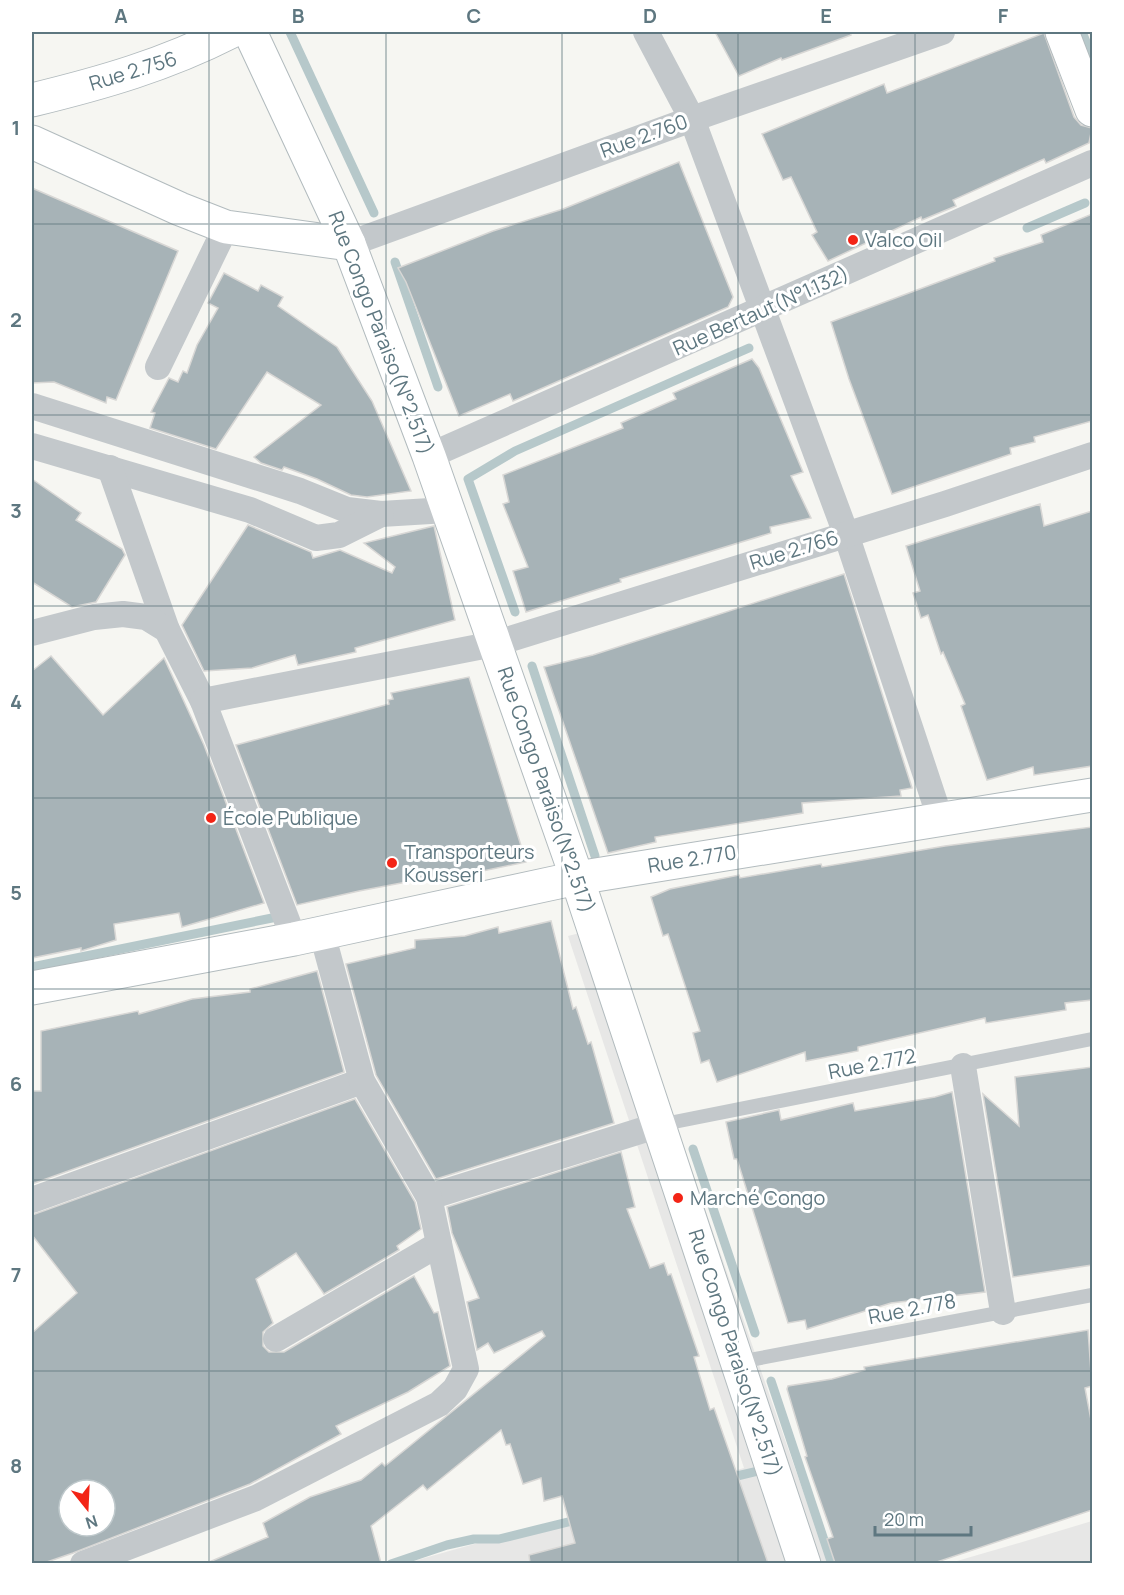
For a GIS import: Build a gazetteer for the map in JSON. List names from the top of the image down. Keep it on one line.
{"streets":{"street":["Rue 2.756","Rue 2.760","Rue Bertaut(N°1.132)","Rue Congo Paraiso(N°2.517)","Rue 2.766","Rue 2.770"],"lane":["Rue 2.772","Rue 2.778"]},"crossings":[["Rue 2.760","Rue Congo Paraiso(N°2.517)"],["Rue Bertaut(N°1.132)","Rue Congo Paraiso(N°2.517)"],["Rue Congo Paraiso(N°2.517)","Rue 2.766"],["Rue Congo Paraiso(N°2.517)","Rue 2.770"],["Rue Congo Paraiso(N°2.517)","Rue 2.772"],["Rue Congo Paraiso(N°2.517)","Rue 2.778"]],"places":["Valco Oil","École Publique","Transporteurs Kousseri","Marché Congo"],"scale_bar":"20 m","north":"bottom","grid":{"columns":["A","B","C","D","E","F"],"rows":["1","2","3","4","5","6","7","8"]}}
